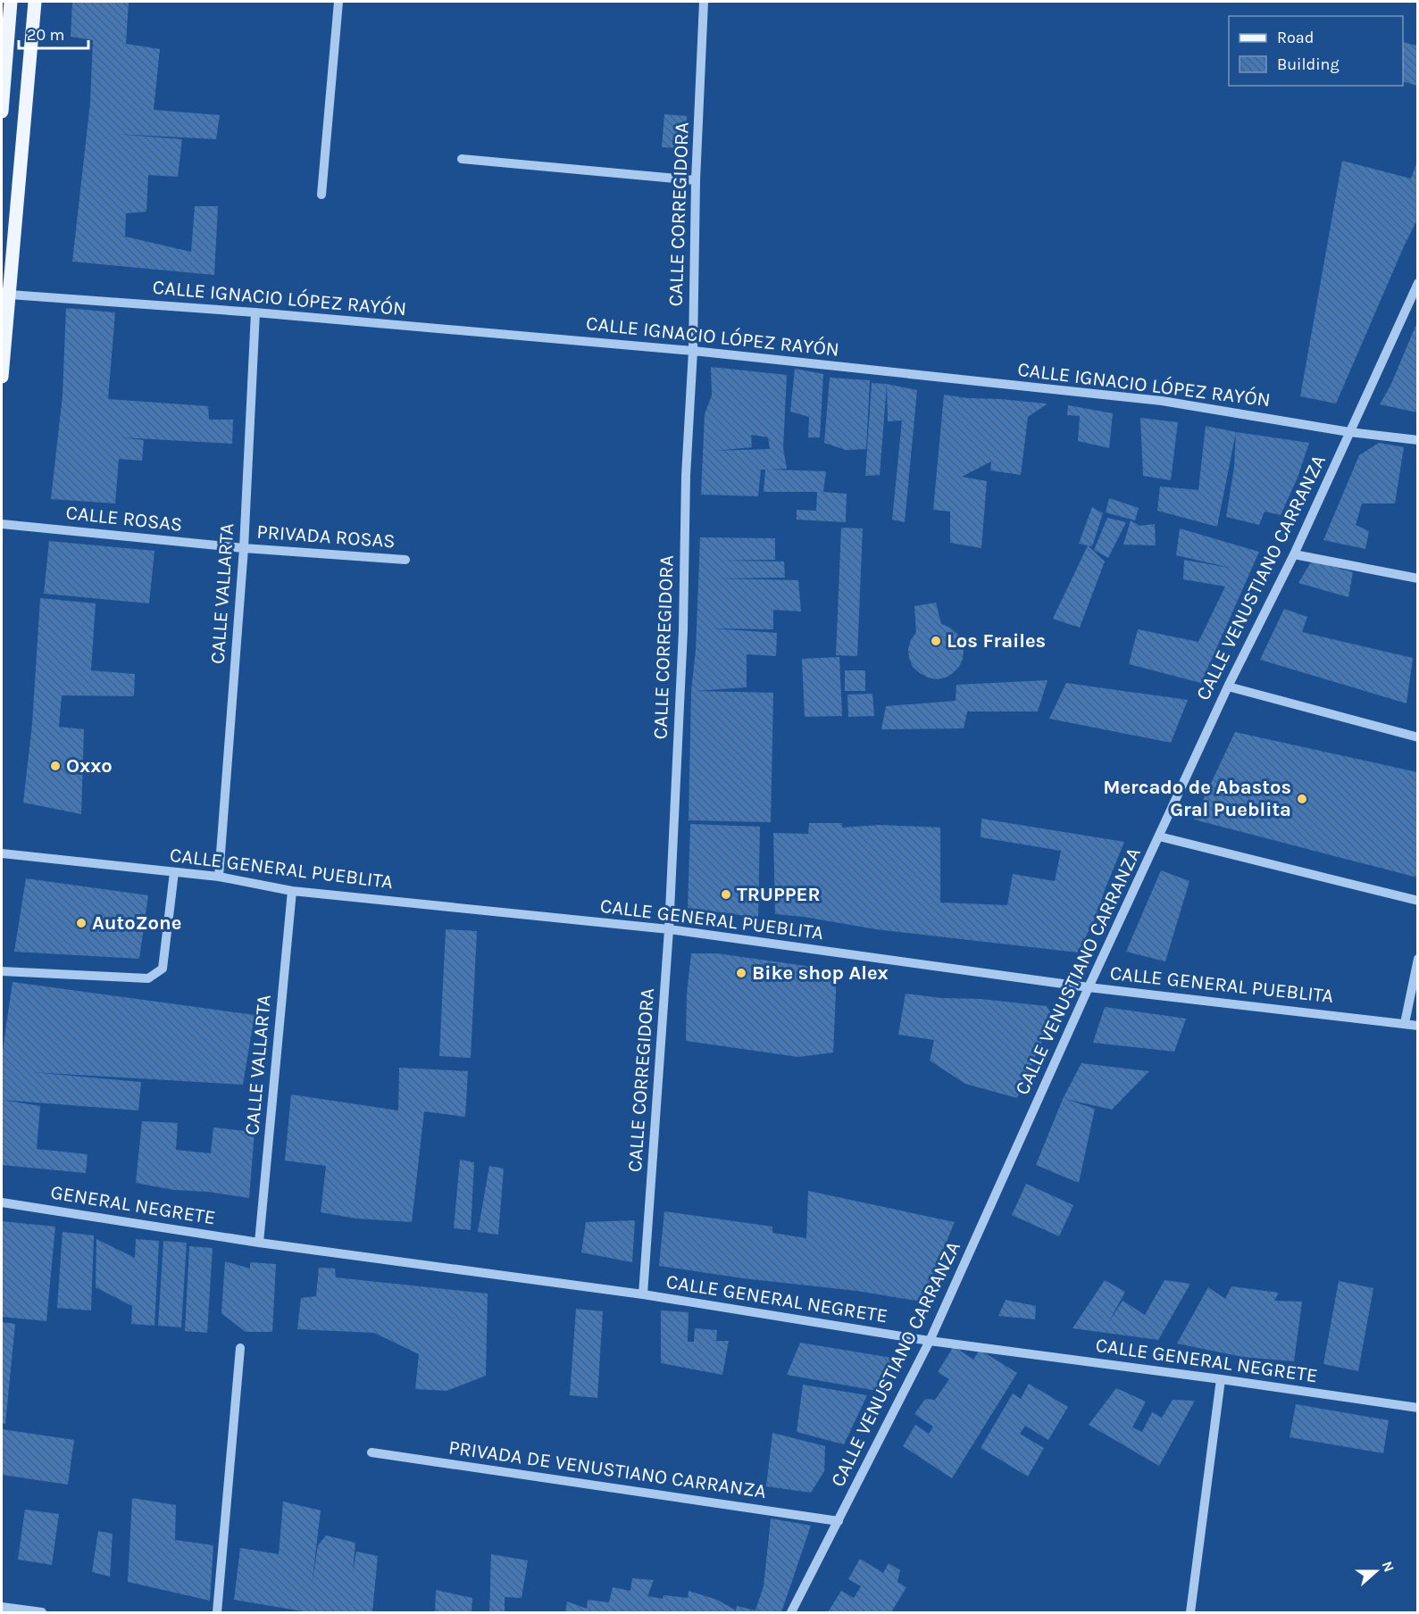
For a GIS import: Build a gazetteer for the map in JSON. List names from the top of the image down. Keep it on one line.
{"streets":{"street":["CALLE CORREGIDORA","CALLE IGNACIO LÓPEZ RAYÓN","CALLE ROSAS","PRIVADA ROSAS","CALLE VENUSTIANO CARRANZA","CALLE VALLARTA","CALLE GENERAL PUEBLITA","GENERAL NEGRETE","CALLE GENERAL NEGRETE","PRIVADA DE VENUSTIANO CARRANZA"]},"crossings":[["CALLE CORREGIDORA","CALLE IGNACIO LÓPEZ RAYÓN"],["CALLE CORREGIDORA","CALLE GENERAL PUEBLITA"],["CALLE CORREGIDORA","CALLE GENERAL NEGRETE"],["CALLE IGNACIO LÓPEZ RAYÓN","CALLE VENUSTIANO CARRANZA"],["CALLE IGNACIO LÓPEZ RAYÓN","CALLE VALLARTA"],["CALLE ROSAS","PRIVADA ROSAS"],["CALLE ROSAS","CALLE VALLARTA"],["PRIVADA ROSAS","CALLE VALLARTA"],["CALLE VENUSTIANO CARRANZA","CALLE GENERAL PUEBLITA"],["CALLE VENUSTIANO CARRANZA","CALLE GENERAL NEGRETE"],["CALLE VENUSTIANO CARRANZA","PRIVADA DE VENUSTIANO CARRANZA"],["CALLE VALLARTA","CALLE GENERAL PUEBLITA"],["CALLE VALLARTA","GENERAL NEGRETE"],["CALLE VALLARTA","CALLE GENERAL NEGRETE"],["GENERAL NEGRETE","CALLE GENERAL NEGRETE"]],"places":["Los Frailes","Oxxo","Mercado de Abastos Gral Pueblita","TRUPPER","AutoZone","Bike shop Alex"],"legend":["Road","Building"],"scale_bar":"20 m","north":"right"}
